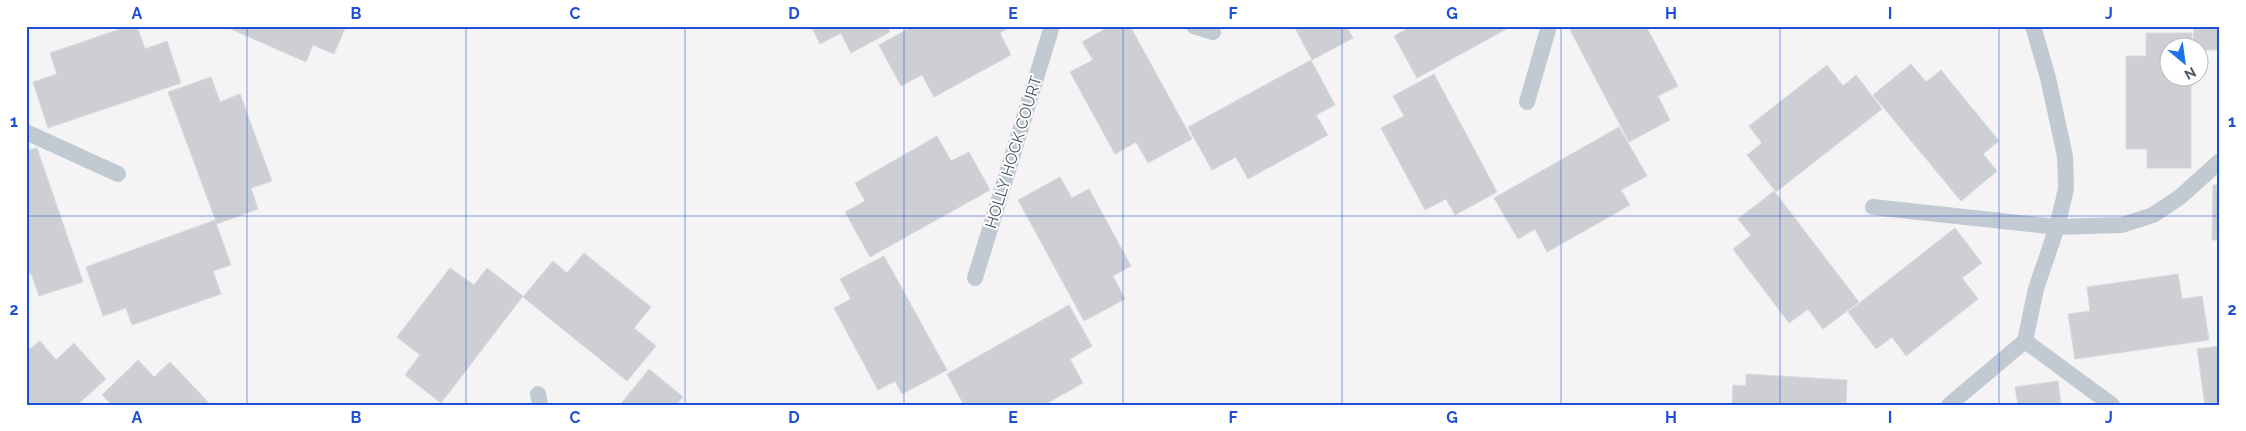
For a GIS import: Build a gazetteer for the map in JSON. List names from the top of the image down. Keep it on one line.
{"streets":{"lane":["HOLLY HOCK COURT"]},"north":"bottom right","grid":{"columns":["A","B","C","D","E","F","G","H","I","J"],"rows":["1","2"]}}
